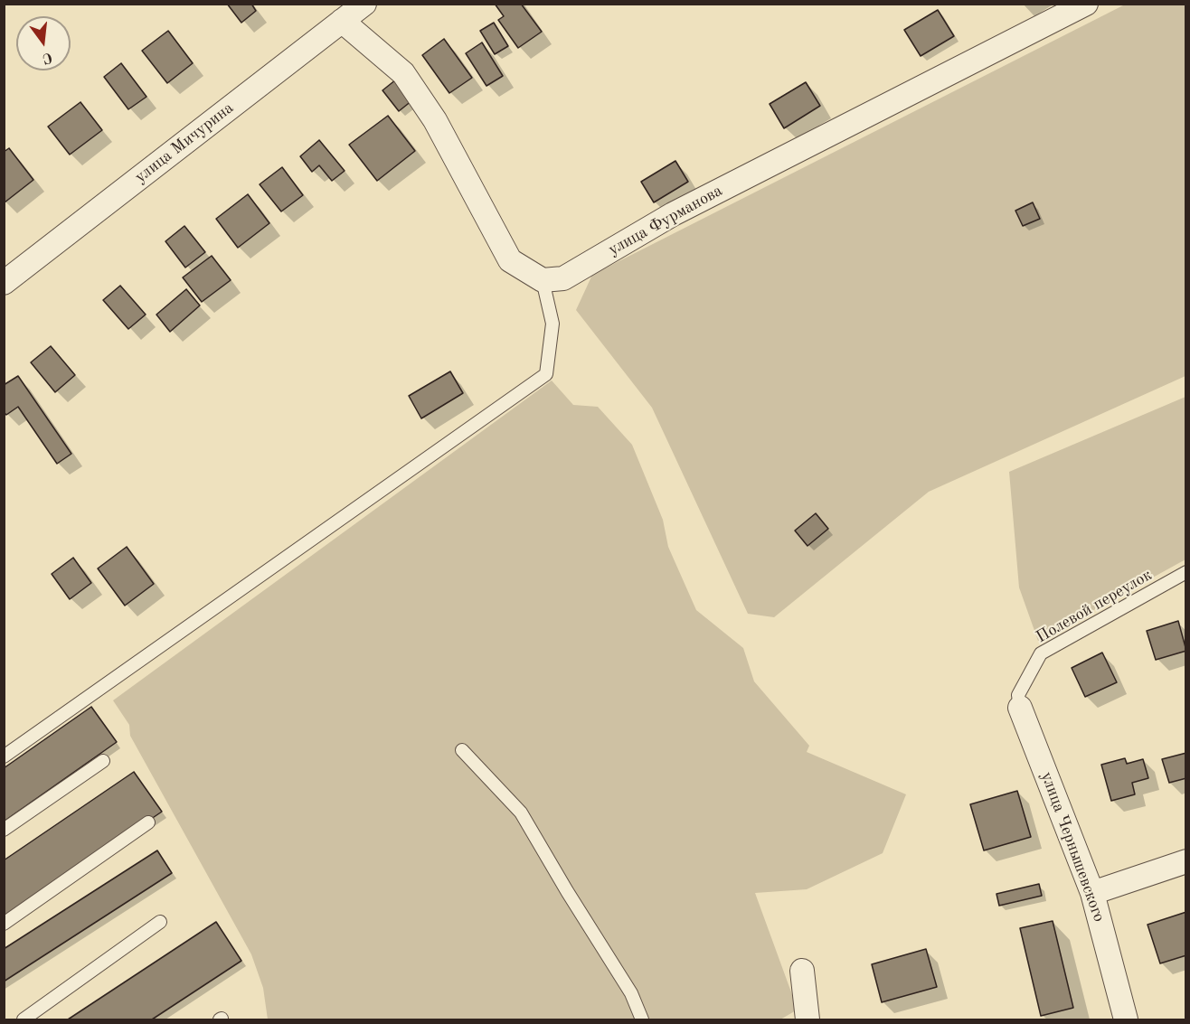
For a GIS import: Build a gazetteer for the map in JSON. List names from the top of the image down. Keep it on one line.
{"streets":{"street":["улица Мичурина","улица Фурманова","улица Чернышевского"],"lane":["Полевой переулок"]},"crossings":[["Полевой переулок","улица Чернышевского"]],"north":"bottom"}
